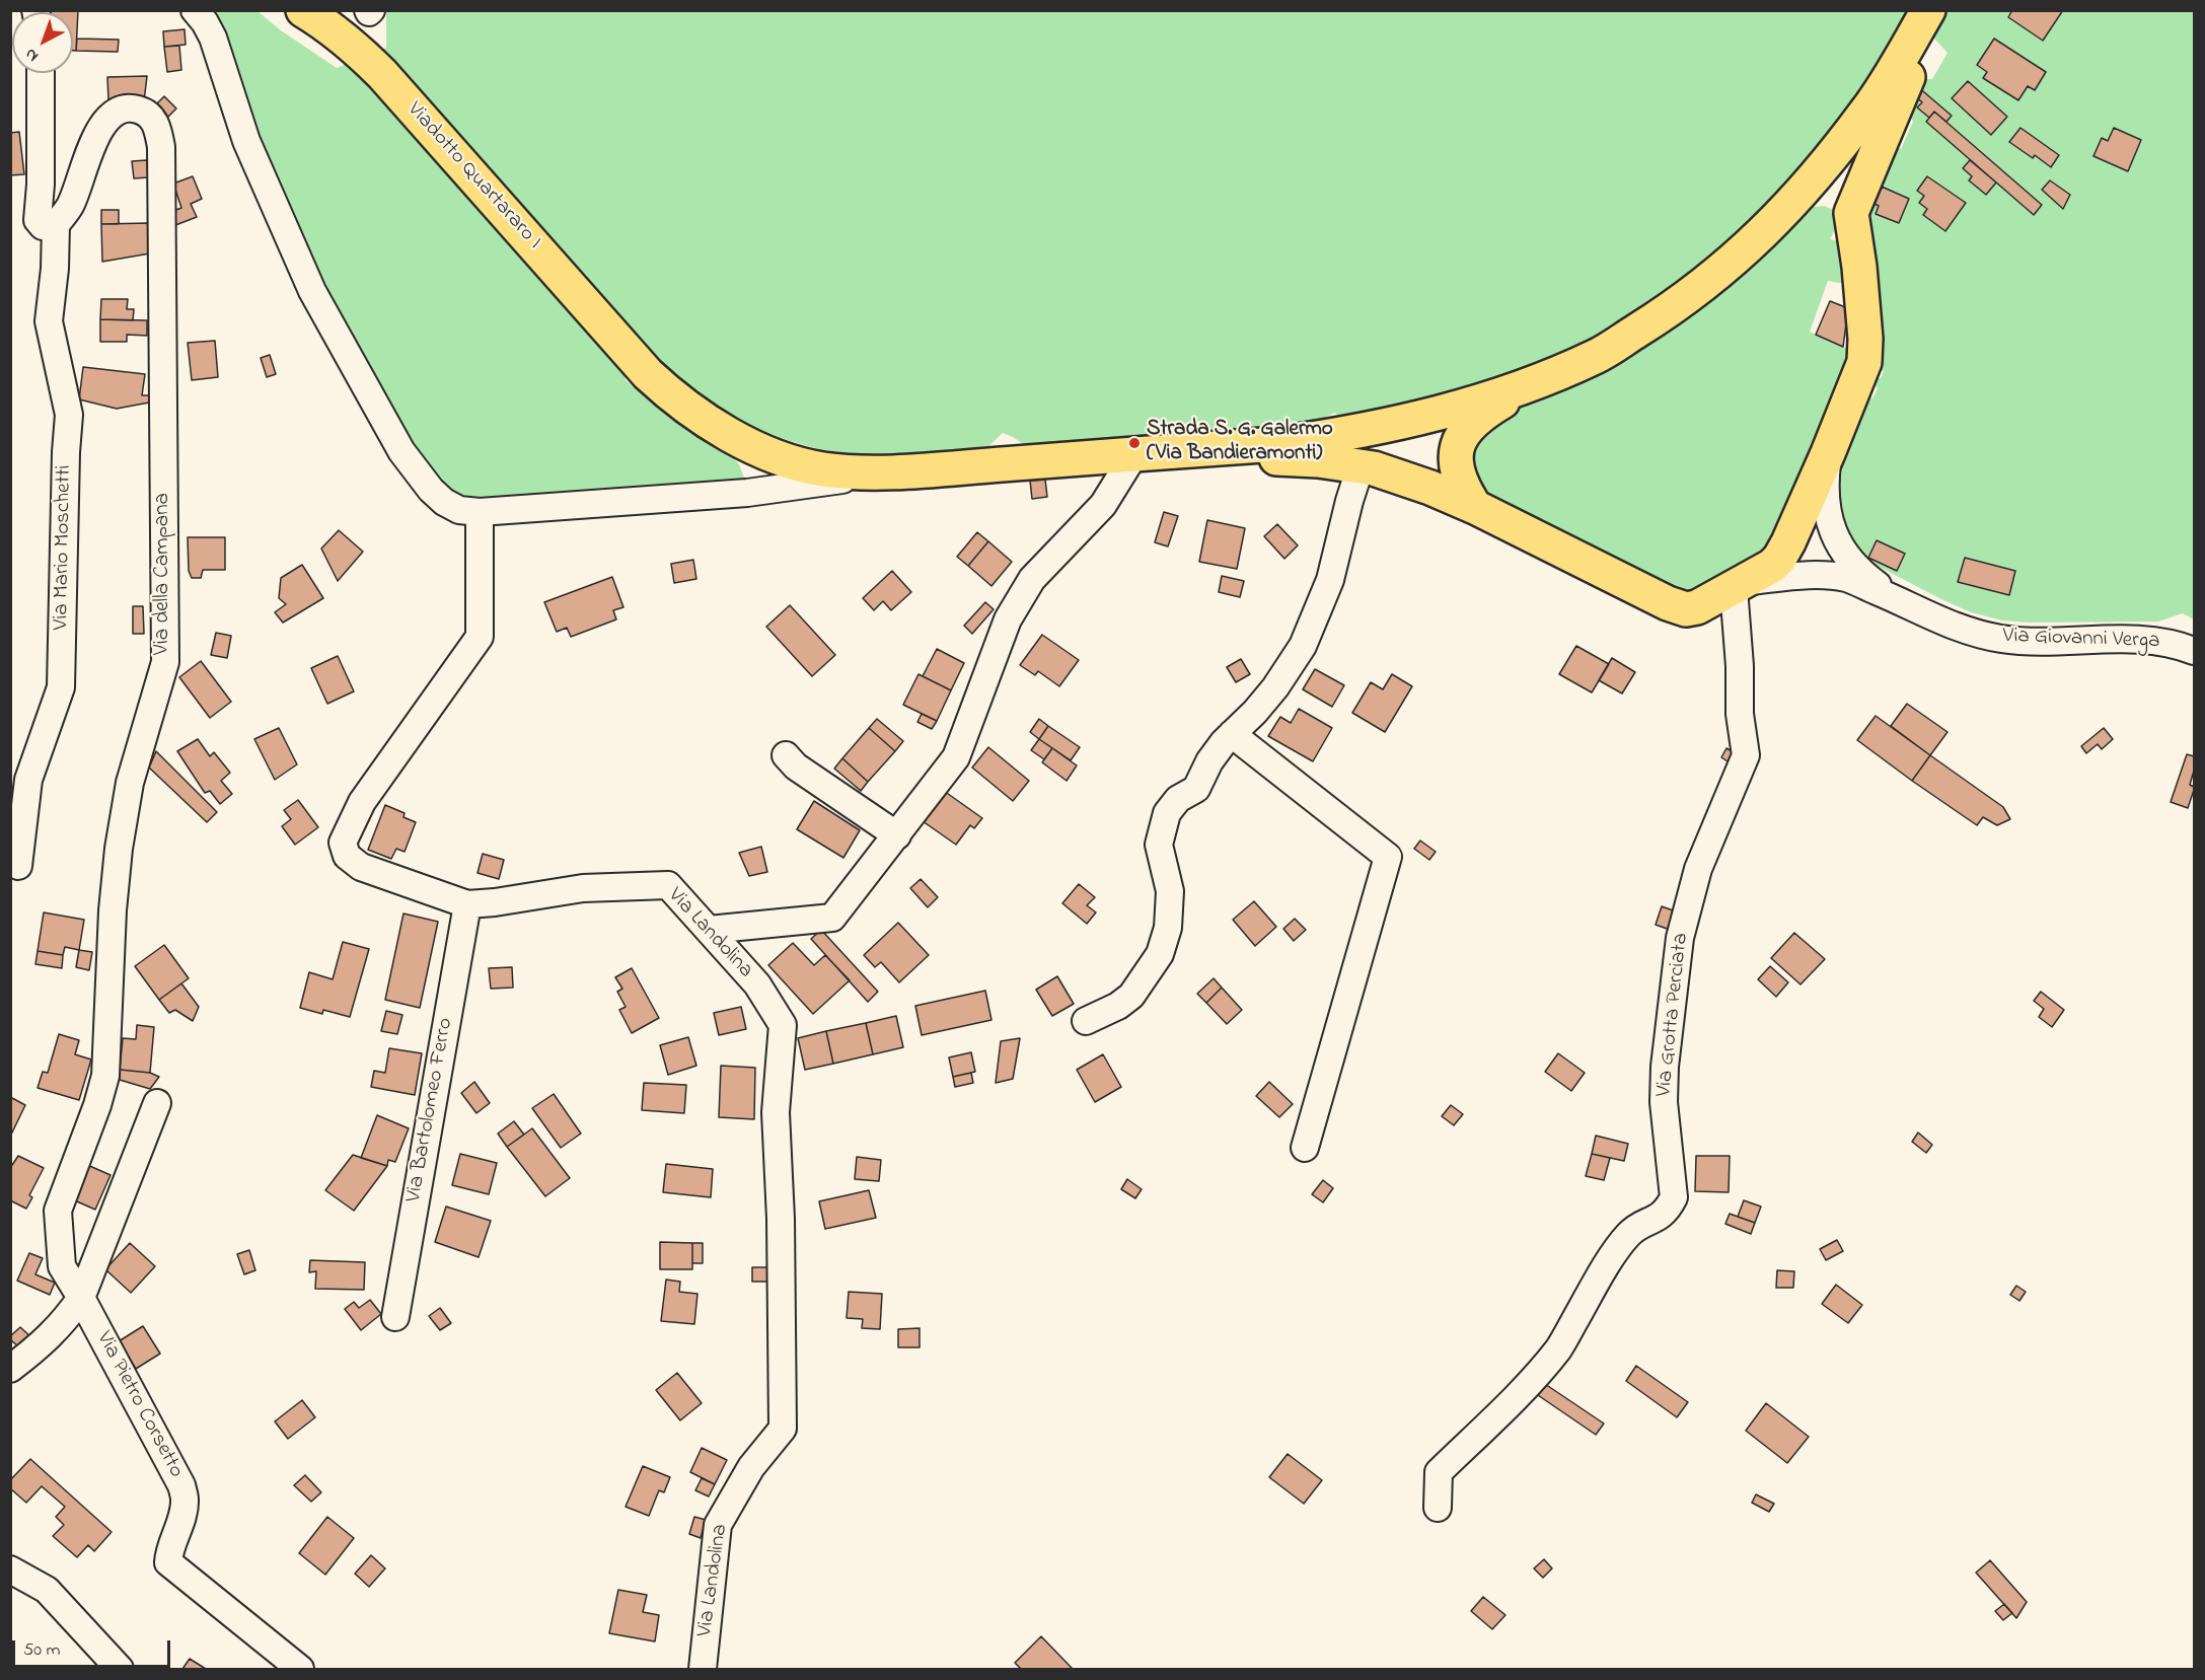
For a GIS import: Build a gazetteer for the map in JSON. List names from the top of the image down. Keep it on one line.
{"streets":{"main road":["Viadotto Quartararo I"],"street":["Via Mario Moschetti","Via della Campana","Via Giovanni Verga","Via Landolina","Via Grotta Perciata","Via Bartolomeo Ferro","Via Pietro Corsetto"]},"crossings":[["Via Mario Moschetti","Via della Campana"],["Via della Campana","Via Pietro Corsetto"],["Via Landolina","Via Bartolomeo Ferro"]],"places":["Strada S. G. Galermo (Via Bandieramonti)"],"scale_bar":"50 m","north":"bottom left"}
